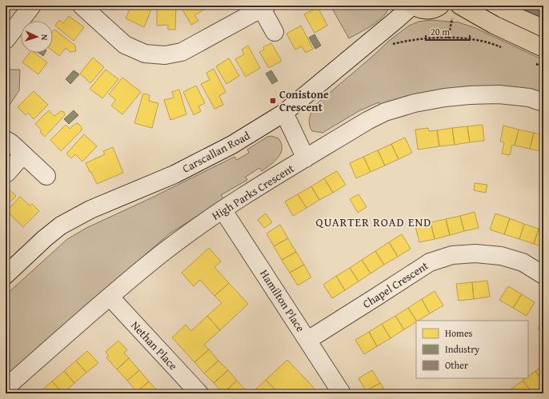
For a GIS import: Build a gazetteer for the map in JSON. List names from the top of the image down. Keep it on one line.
{"streets":{"street":["Carscallan Road","High Parks Crescent","Chapel Crescent","Hamilton Place","Nethan Place"]},"crossings":[["High Parks Crescent","Hamilton Place"],["High Parks Crescent","Nethan Place"],["Chapel Crescent","Hamilton Place"]],"districts":["QUARTER ROAD END"],"places":{"transit":["Conistone Crescent"]},"legend":["Homes","Industry","Other"],"scale_bar":"20 m","north":"right"}
